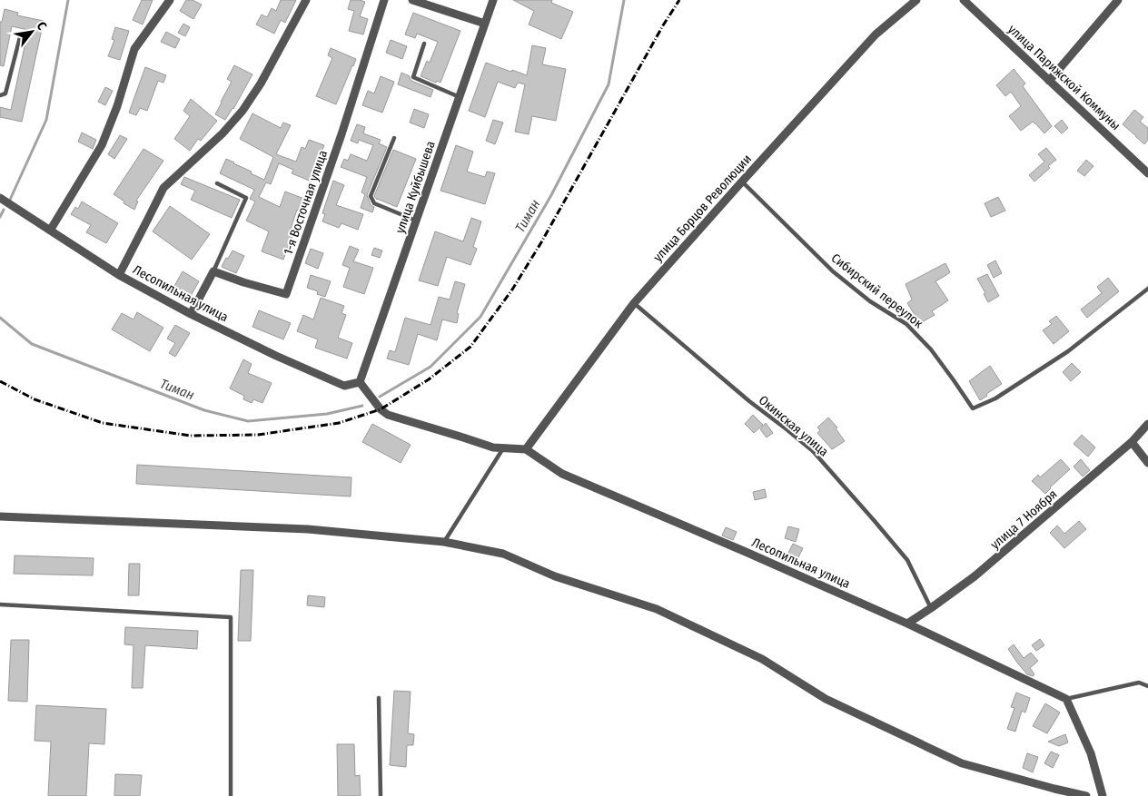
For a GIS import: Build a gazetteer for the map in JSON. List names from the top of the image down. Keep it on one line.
{"streets":{"street":["улица Парижской Коммуны","улица Куйбышева","1-я Восточная улица","улица Борцов Революции","Лесопильная улица","улица 7 Ноября"],"lane":["Сибирский переулок","Окинская улица"]},"crossings":[["улица Куйбышева","Лесопильная улица"],["улица Борцов Революции","Сибирский переулок"],["улица Борцов Революции","Лесопильная улица"],["улица Борцов Революции","Окинская улица"],["Лесопильная улица","улица 7 Ноября"],["Окинская улица","улица 7 Ноября"]],"water":["Тиман"],"north":"top right"}
